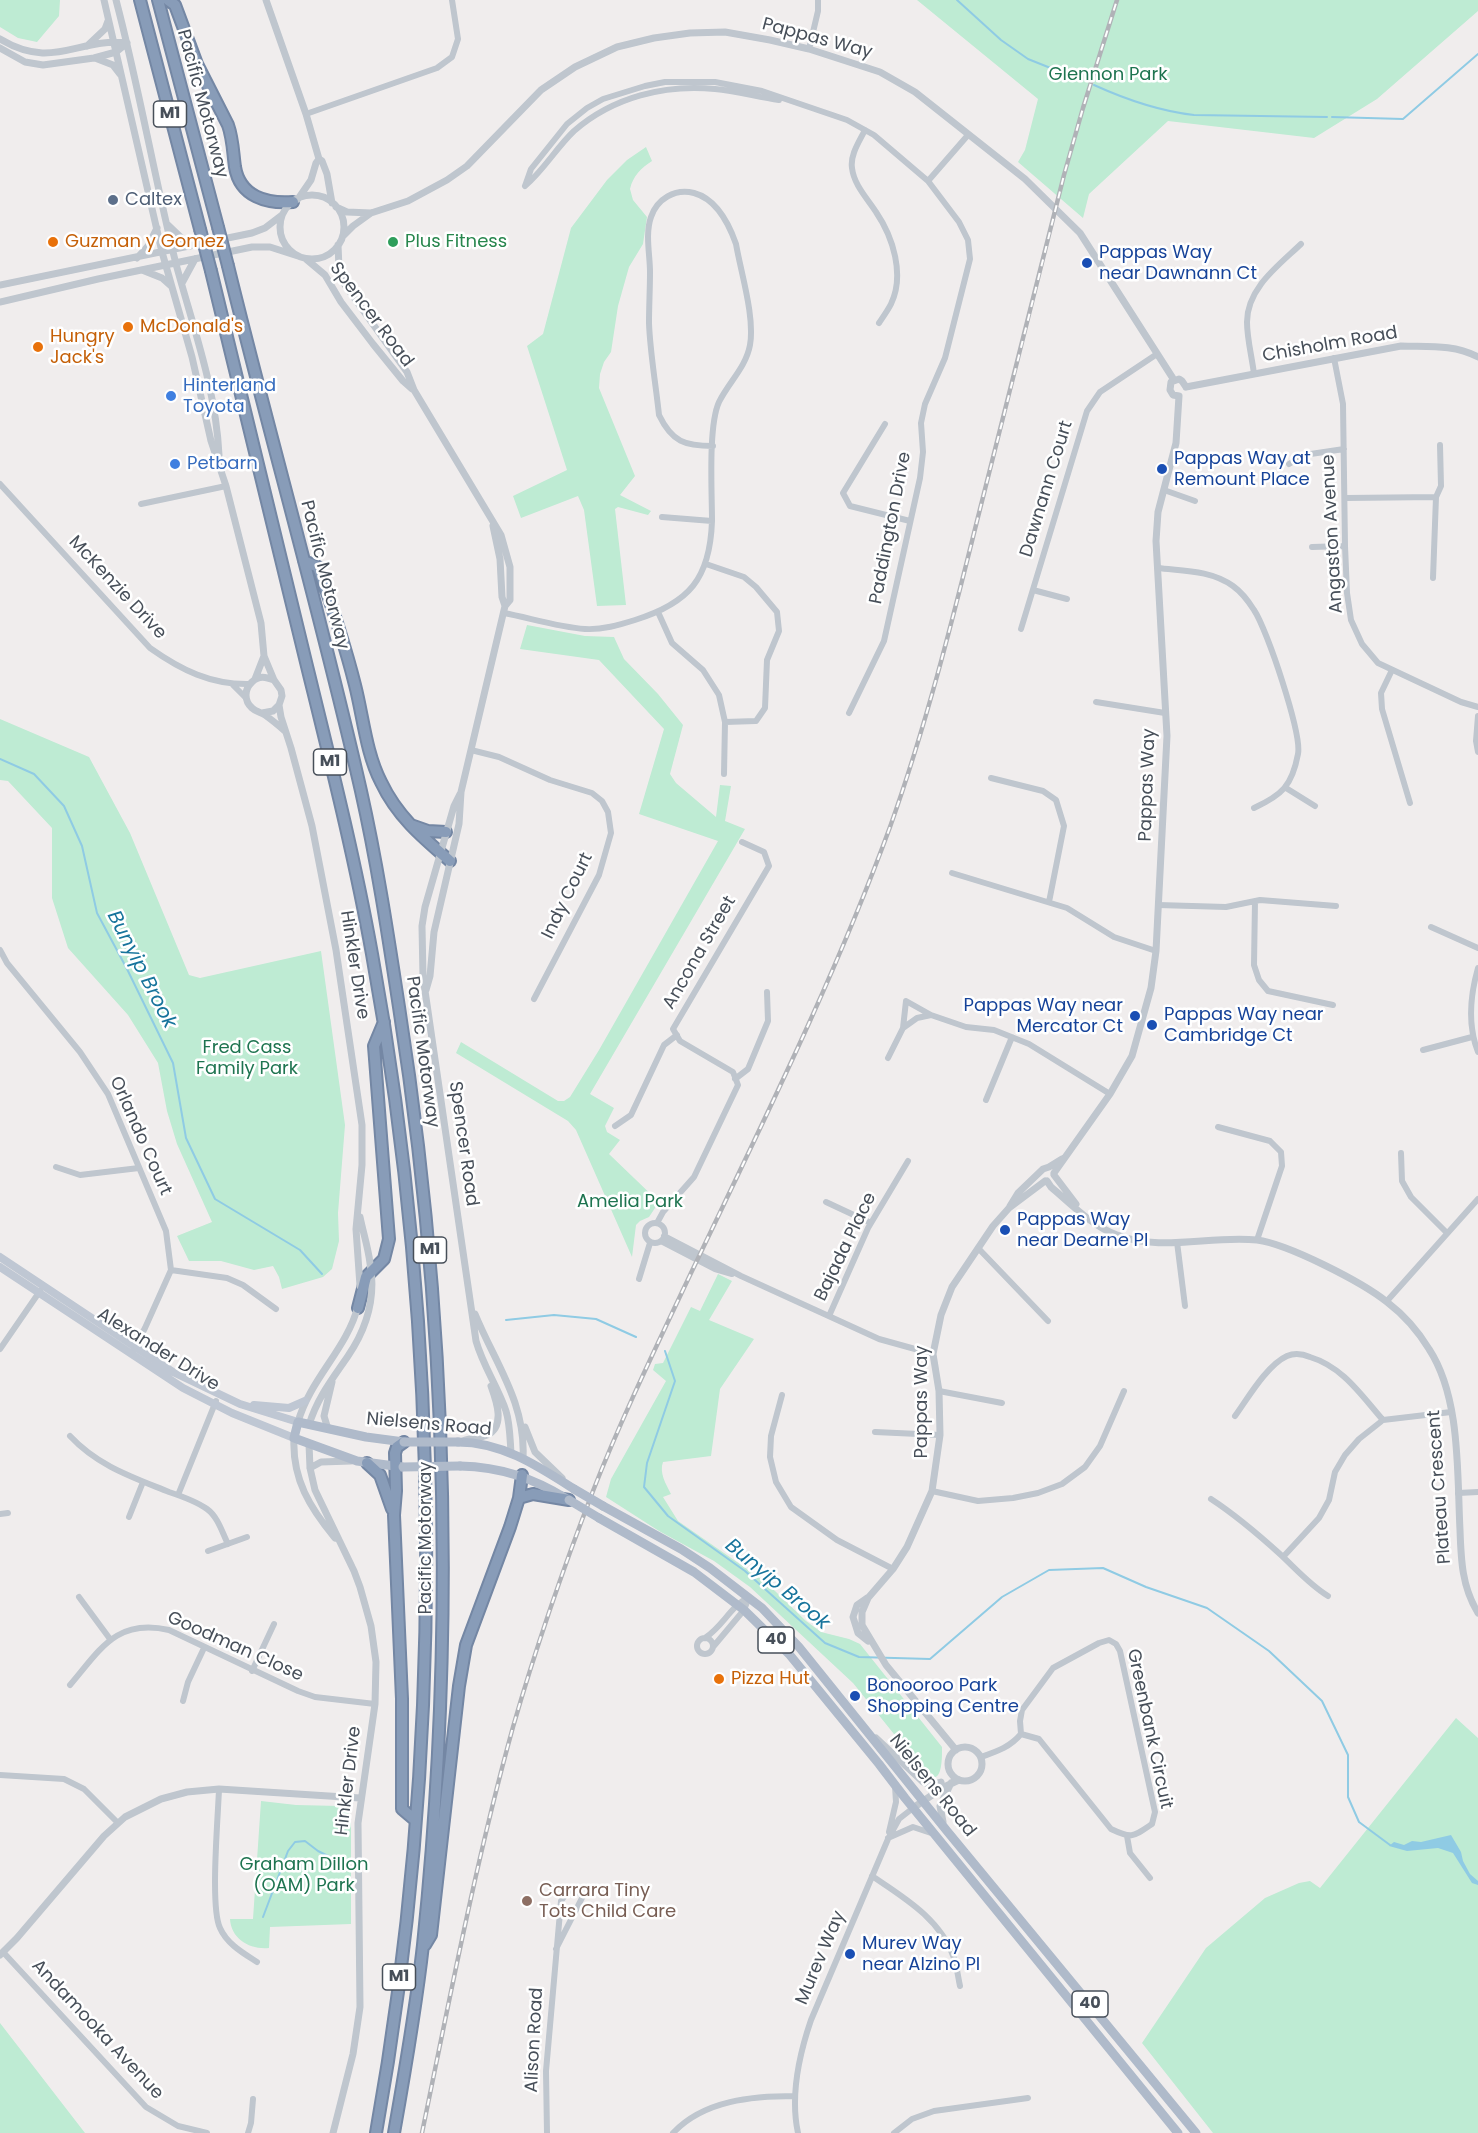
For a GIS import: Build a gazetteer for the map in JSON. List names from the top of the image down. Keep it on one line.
{"streets":{"highway":["Pacific Motorway","M1"],"main road":["Hinkler Drive","Alexander Drive","Nielsens Road","40"],"street":["Pappas Way","Spencer Road","Chisholm Road","Dawnann Court","Paddington Drive","Angaston Avenue","McKenzie Drive","Indy Court","Ancona Street","Orlando Court","Bajada Place","Plateau Crescent","Goodman Close","Greenbank Circuit","Murev Way","Andamooka Avenue","Alison Road"]},"crossings":[["Pappas Way","Spencer Road"],["Pappas Way","Chisholm Road"],["Pappas Way","Dawnann Court"],["Pappas Way","Plateau Crescent"],["Spencer Road","Indy Court"],["Spencer Road","Nielsens Road"],["Chisholm Road","Angaston Avenue"],["McKenzie Drive","Hinkler Drive"],["Hinkler Drive","Alexander Drive"],["Hinkler Drive","Nielsens Road"],["Hinkler Drive","40"],["Hinkler Drive","Goodman Close"],["Alexander Drive","40"],["Nielsens Road","40"],["Nielsens Road","Murev Way"]],"water":["Bunyip Brook"],"parks":["Glennon Park","Fred Cass Family Park","Amelia Park","Graham Dillon (OAM) Park"],"places":["Caltex","Guzman y Gomez","Plus Fitness","Pappas Way near Dawnann Ct","McDonald's","Hungry Jack's","Hinterland Toyota","Petbarn","Pappas Way at Remount Place","Pappas Way near Mercator Ct","Pappas Way near Cambridge Ct","Pappas Way near Dearne Pl","Pizza Hut","Bonooroo Park Shopping Centre","Carrara Tiny Tots Child Care","Murev Way near Alzino Pl"]}
